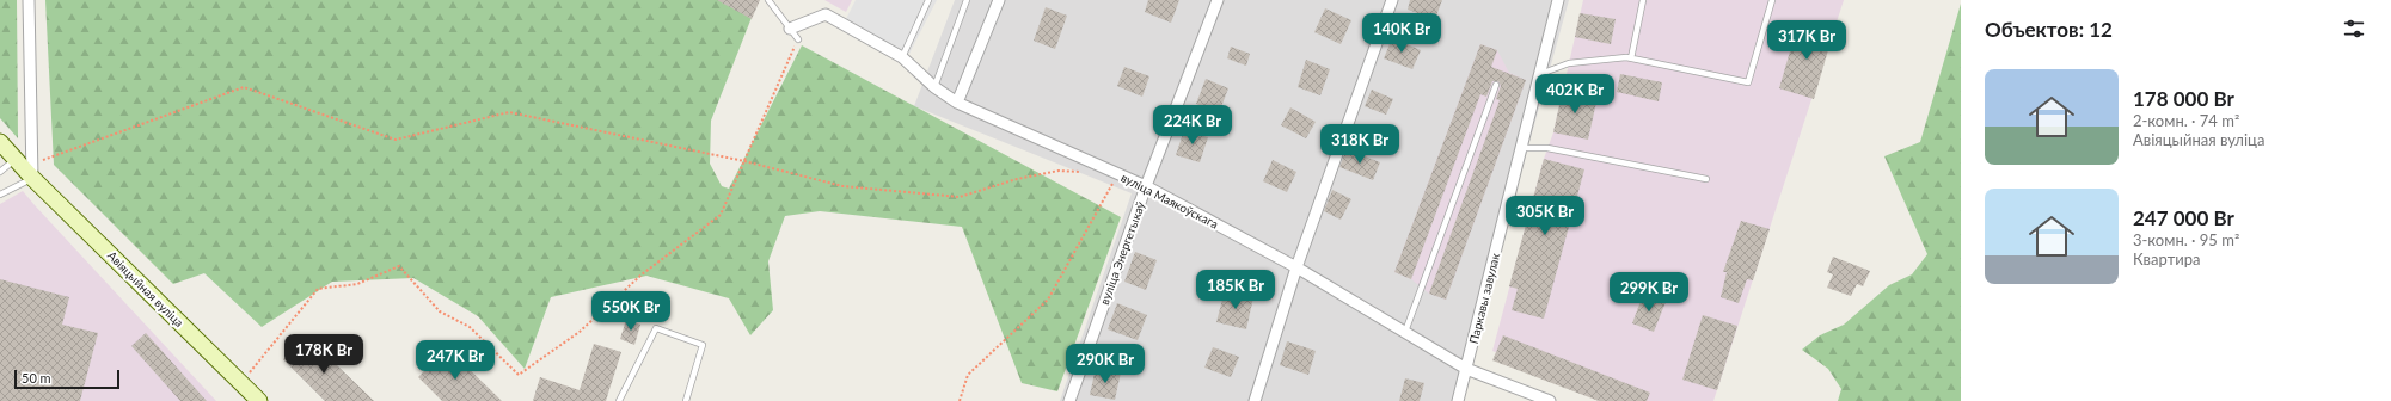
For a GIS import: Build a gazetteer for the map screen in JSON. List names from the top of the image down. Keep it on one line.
{"streets":{"main road":["Авіяцыйная вуліца"],"street":["вуліца Маякоўскага","вуліца Энергетыкаў","Паркавы завулак"]},"crossings":[["вуліца Маякоўскага","вуліца Энергетыкаў"],["вуліца Маякоўскага","Паркавы завулак"]],"scale_bar":"50 m","page":{"heading":"Объектов: 12","price":["140K Br","317K Br","402K Br","224K Br","318K Br","305K Br","185K Br","299K Br","550K Br","178K Br","247K Br","290K Br"],"list":[{"name":"178 000 Br","note":"2-комн. · 74 m² · Авіяцыйная вуліца"},{"name":"247 000 Br","note":"3-комн. · 95 m² · Квартира"}],"scale":"50 m"}}
